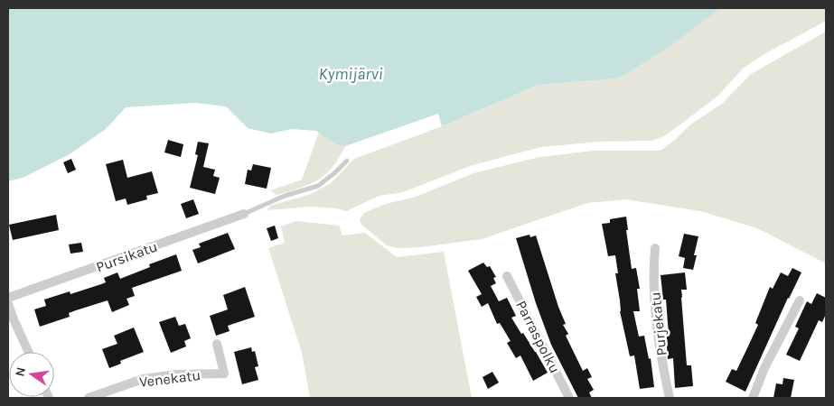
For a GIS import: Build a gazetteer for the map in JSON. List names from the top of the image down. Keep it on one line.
{"streets":{"street":["Pursikatu","Purjekatu","Parraspolku","Venekatu"]},"water":["Kymijärvi"],"north":"left"}
